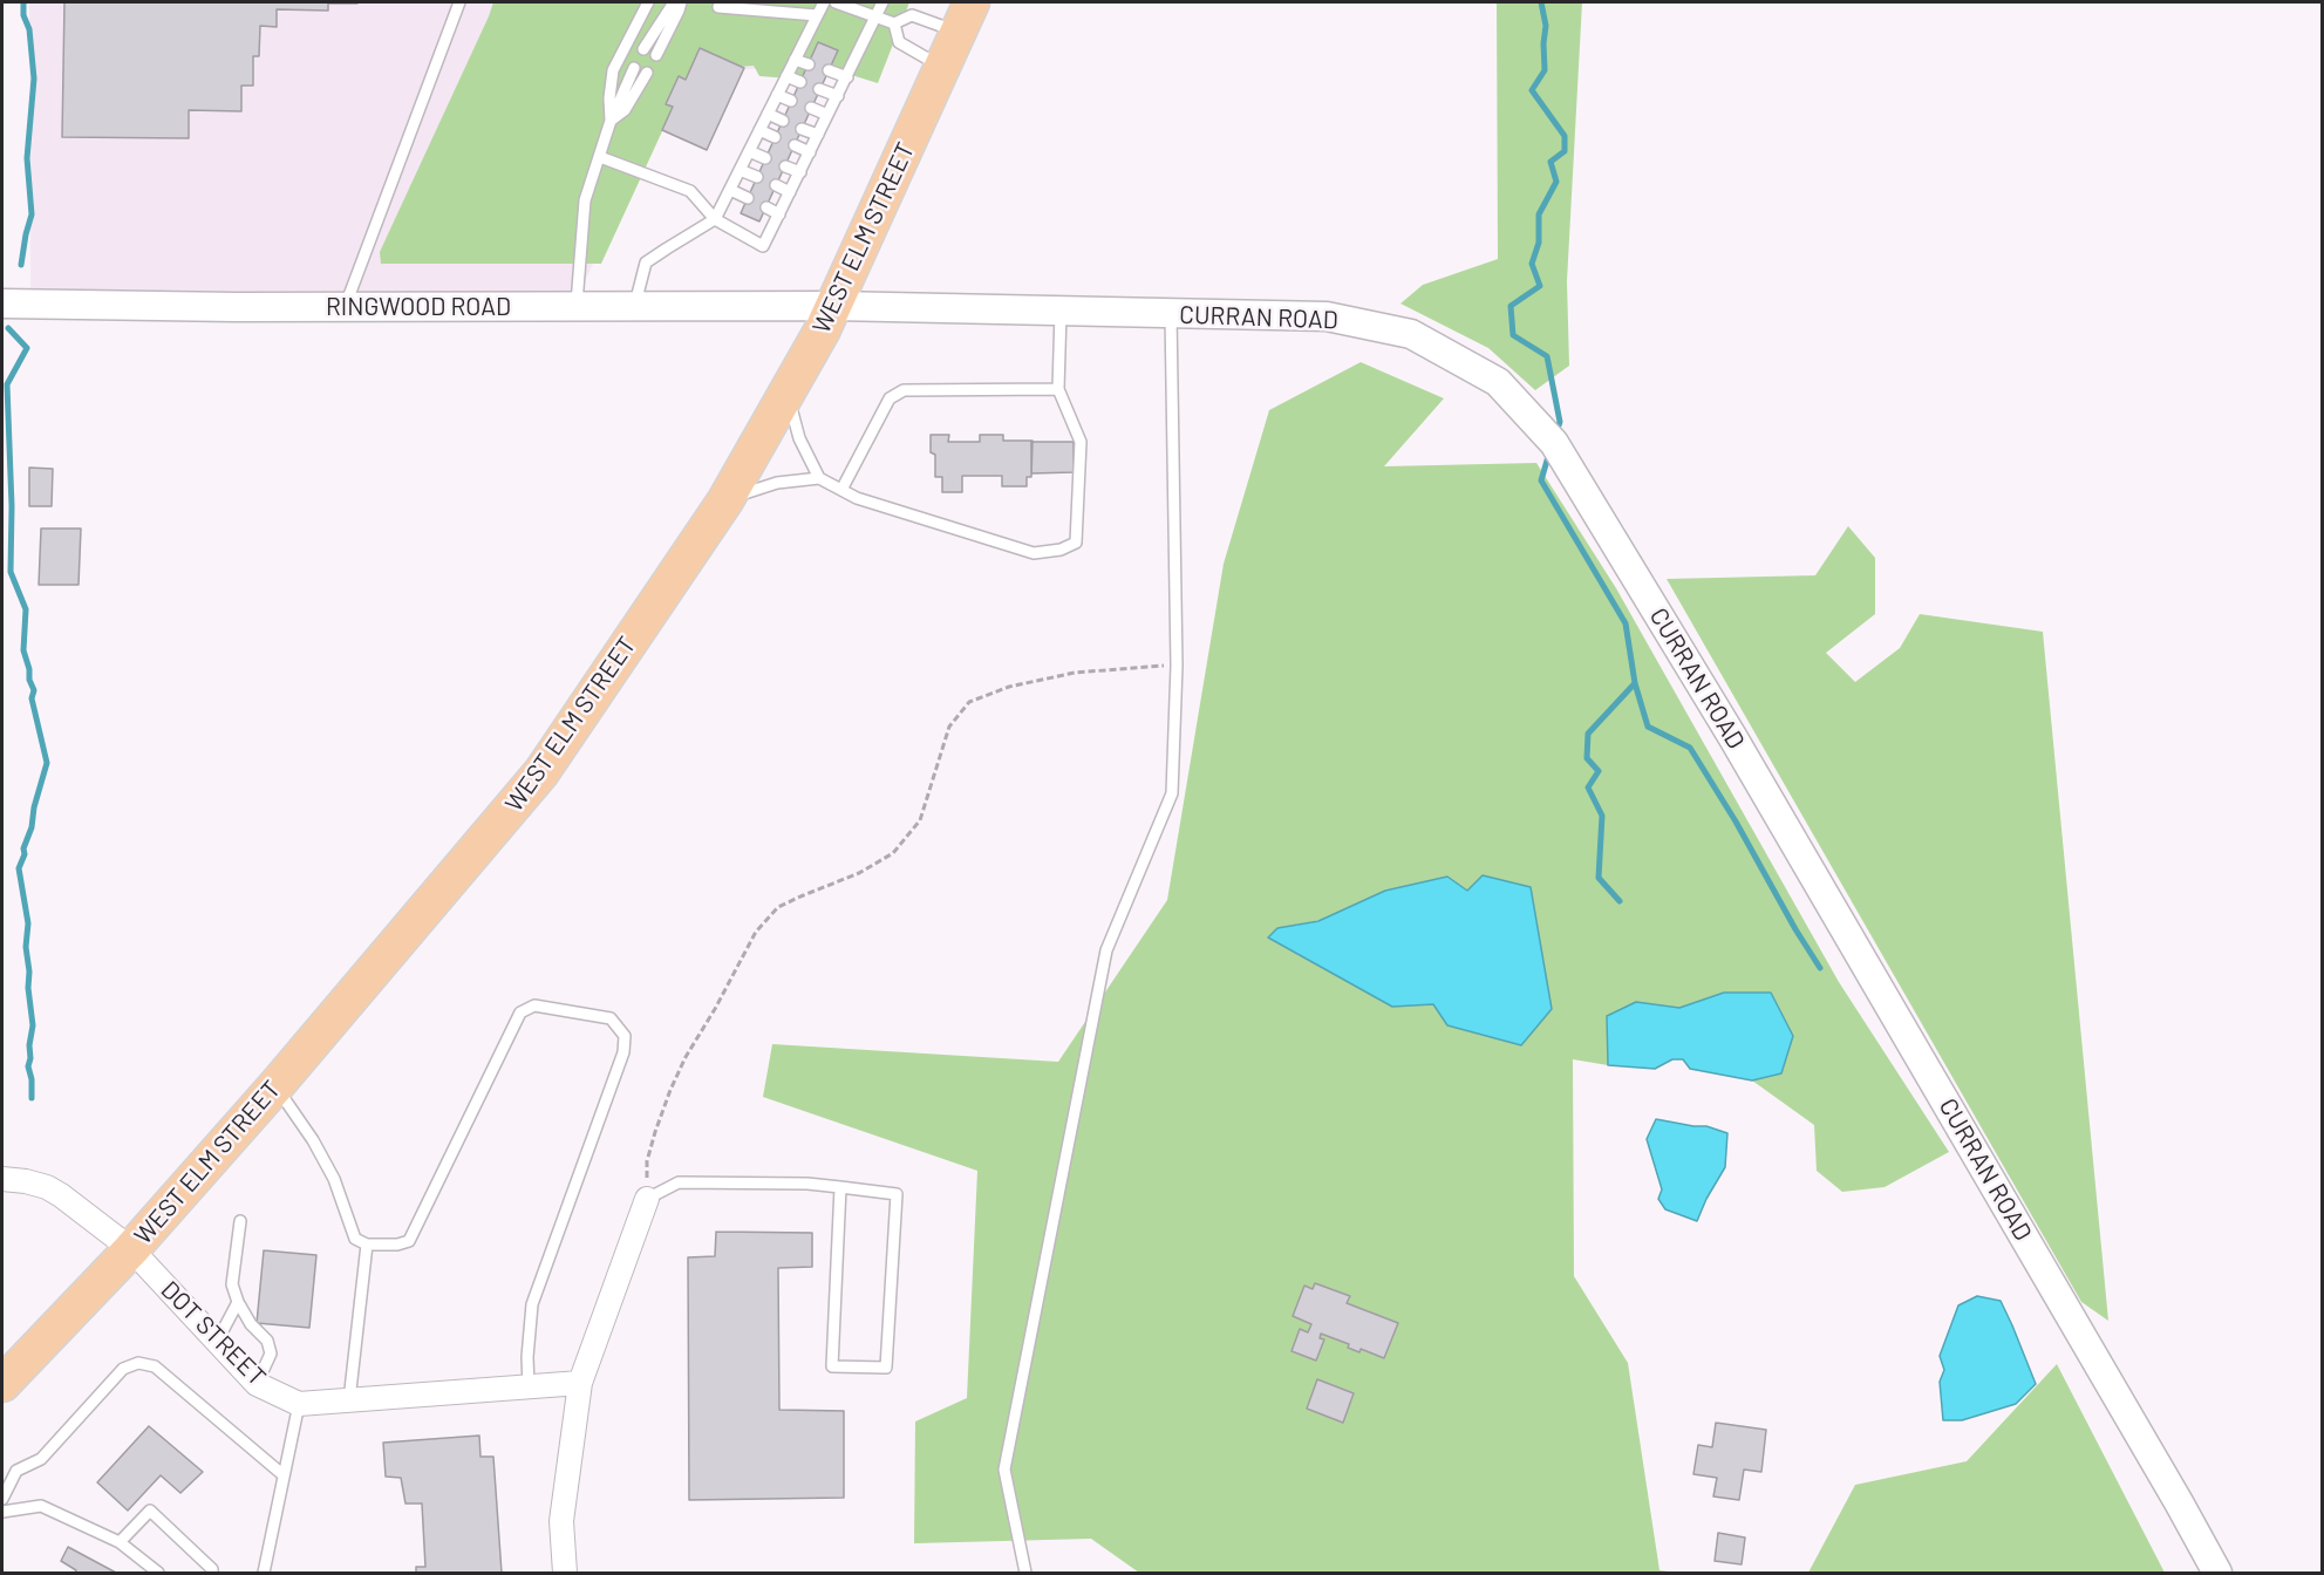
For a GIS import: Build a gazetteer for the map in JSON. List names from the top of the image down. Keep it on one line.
{"streets":{"main road":["WEST ELM STREET"],"street":["RINGWOOD ROAD","CURRAN ROAD","DOT STREET"]},"crossings":[["WEST ELM STREET","RINGWOOD ROAD"],["WEST ELM STREET","CURRAN ROAD"],["WEST ELM STREET","DOT STREET"],["RINGWOOD ROAD","CURRAN ROAD"]]}
